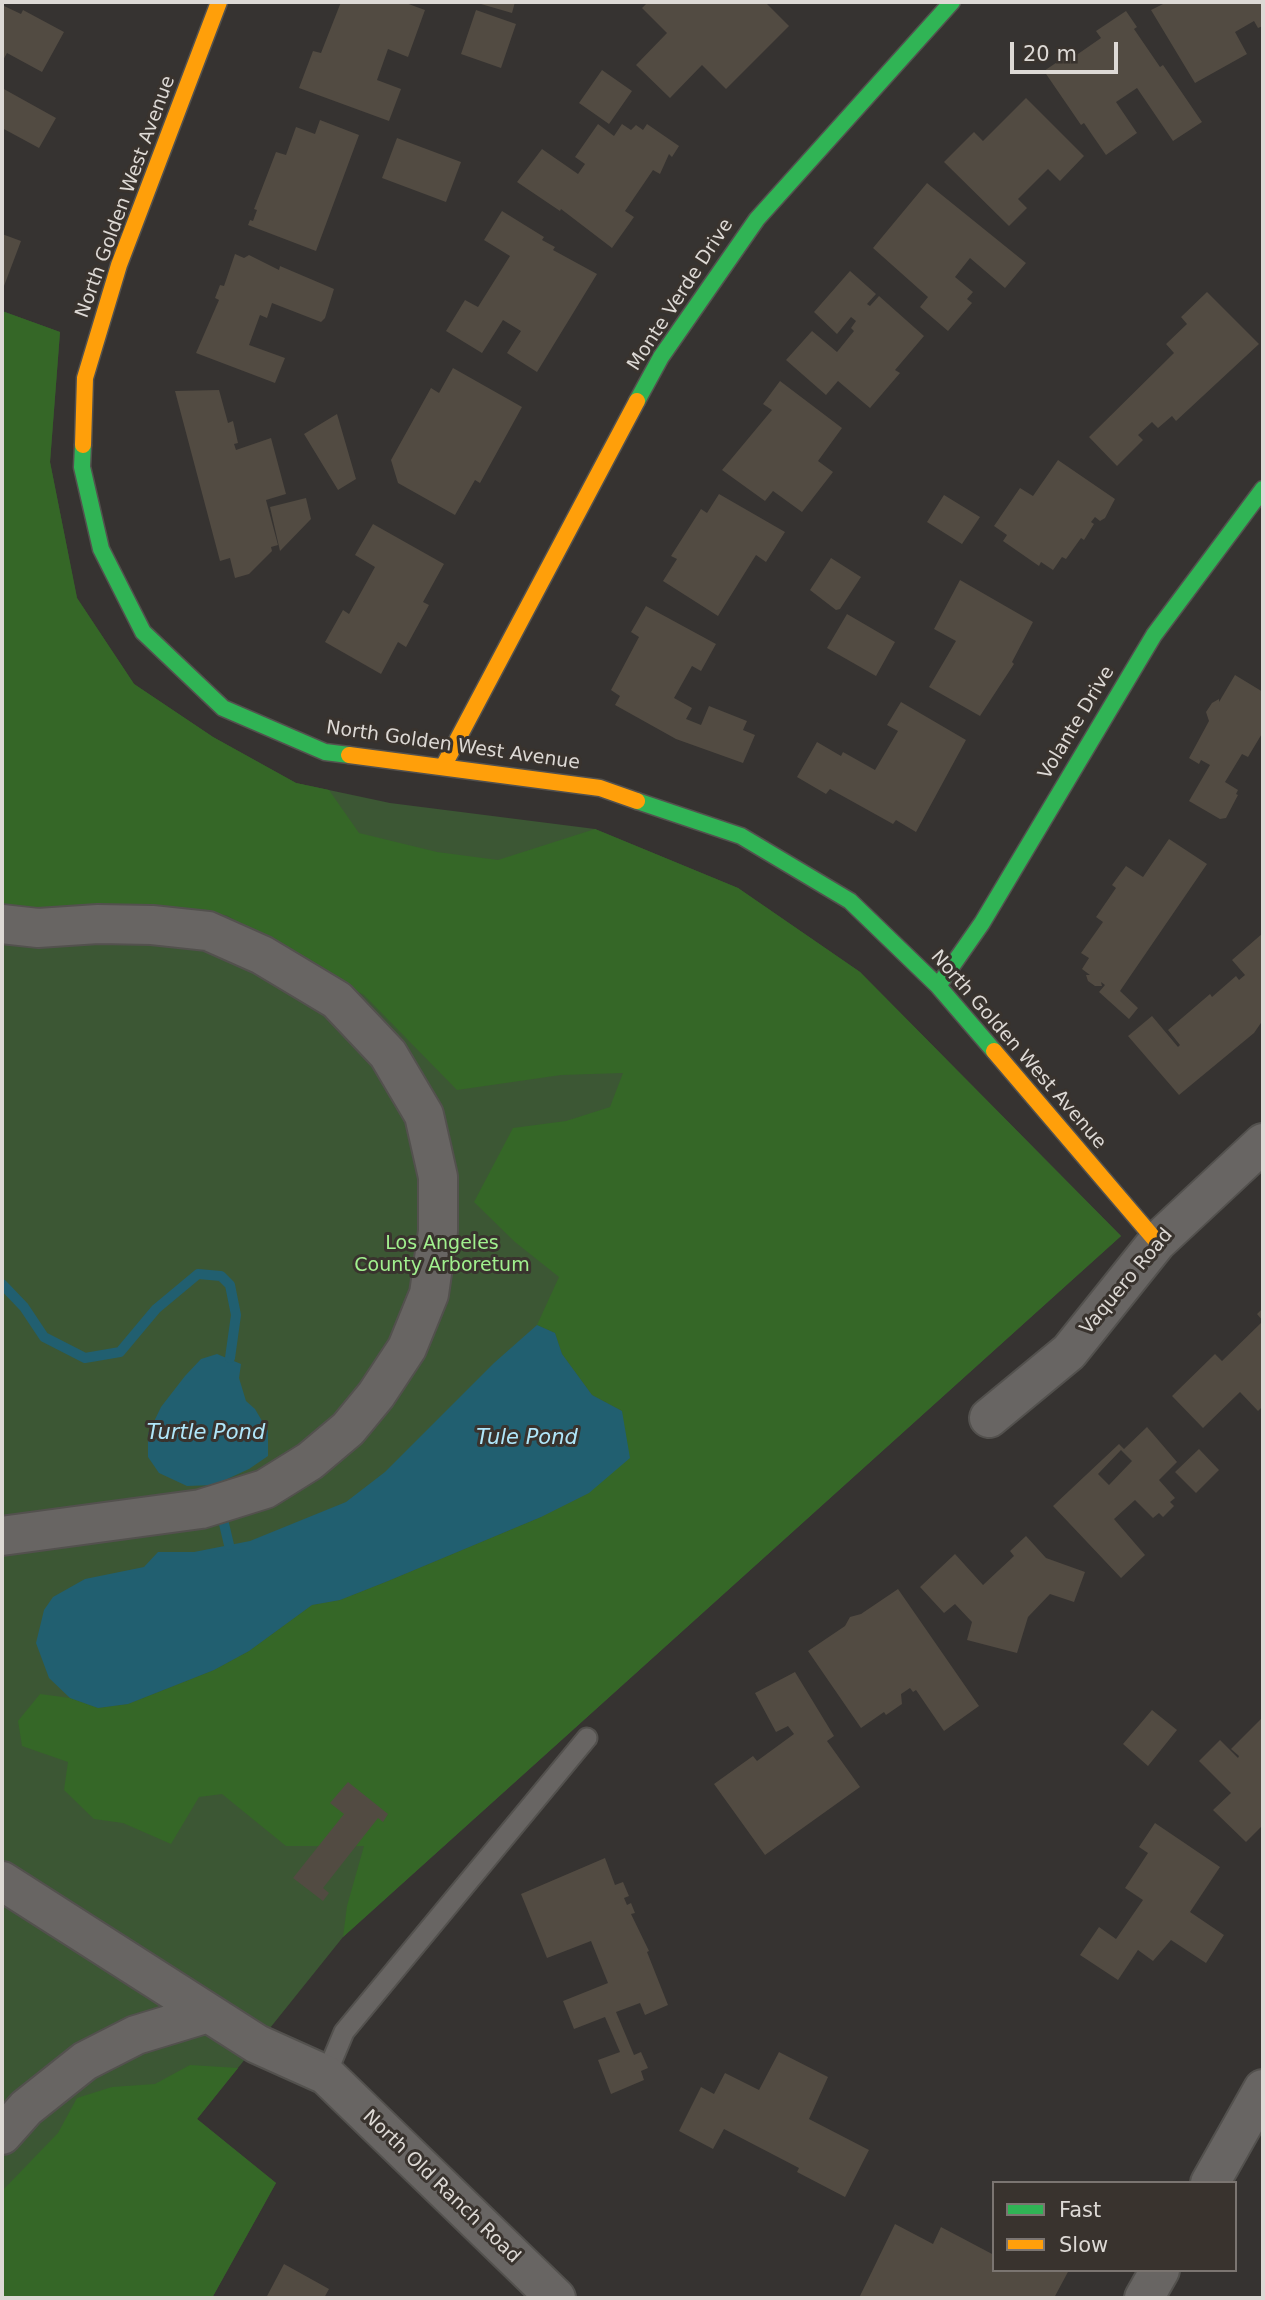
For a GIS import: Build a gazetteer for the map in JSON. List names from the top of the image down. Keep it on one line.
{"streets":{"street":["North Golden West Avenue","Monte Verde Drive","Volante Drive","Vaquero Road","North Old Ranch Road"]},"crossings":[["North Golden West Avenue","Monte Verde Drive"],["North Golden West Avenue","Volante Drive"],["North Golden West Avenue","Vaquero Road"]],"water":["Turtle Pond","Tule Pond"],"parks":["Los Angeles County Arboretum"],"legend":["Fast","Slow"],"scale_bar":"20 m"}
